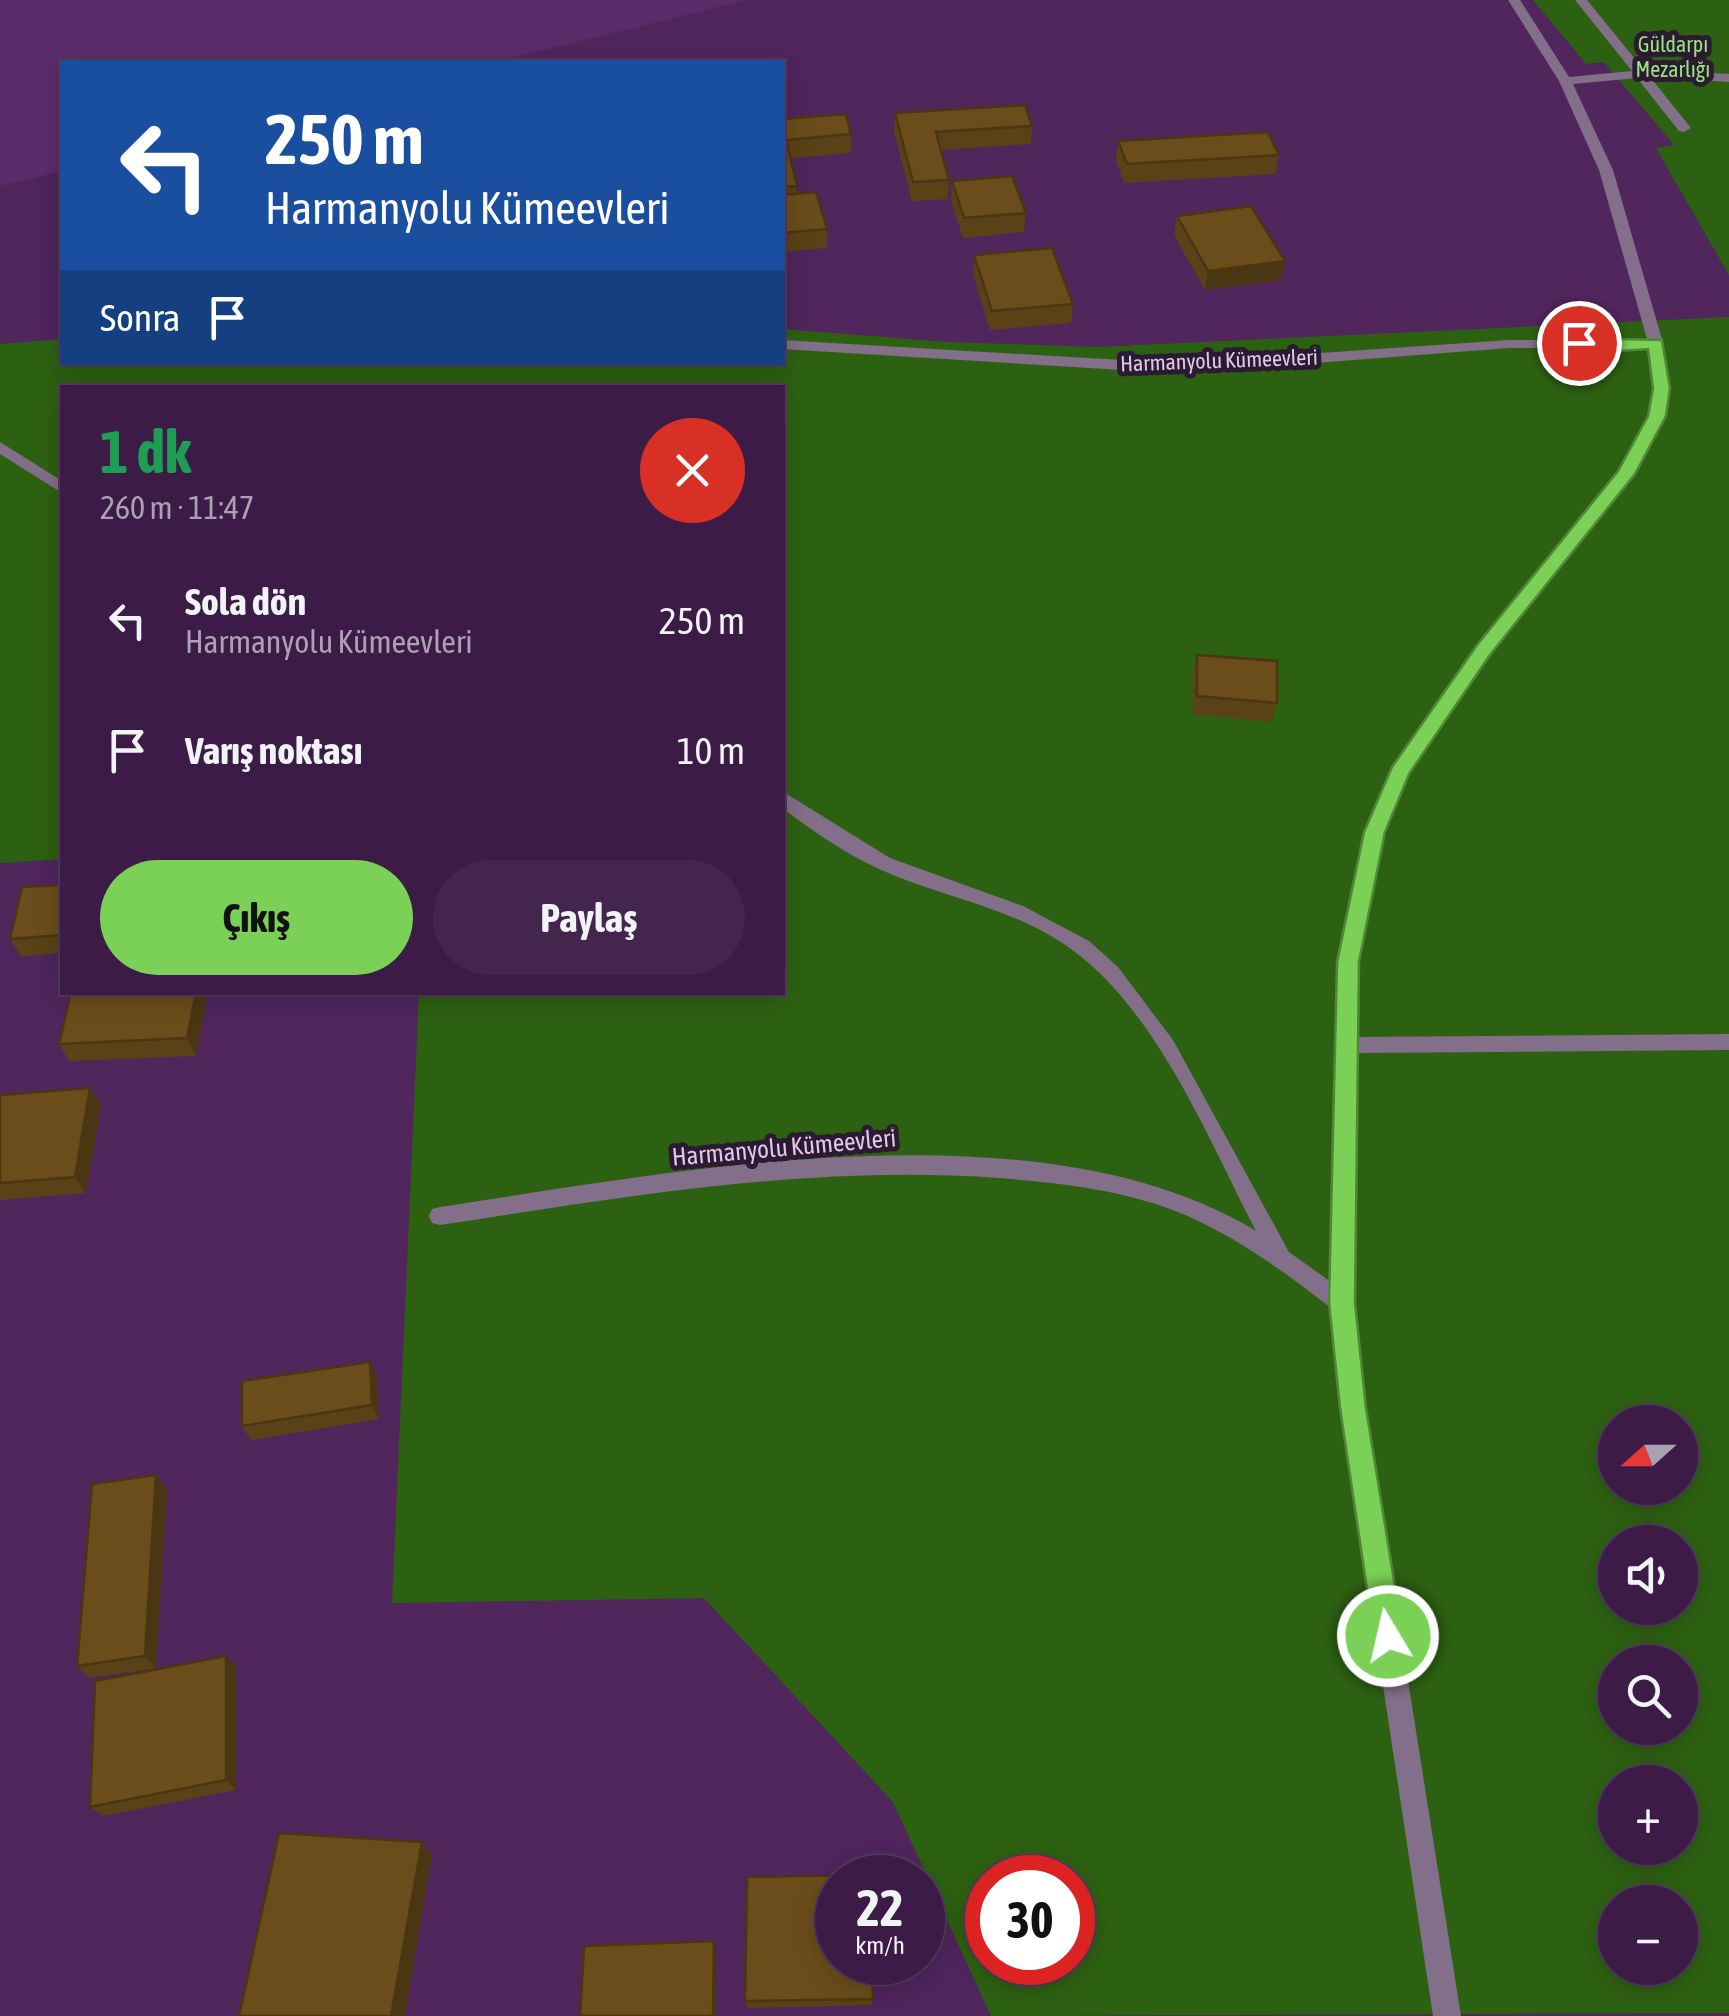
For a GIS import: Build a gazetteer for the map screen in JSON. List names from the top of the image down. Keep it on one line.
{"streets":{"street":["Harmanyolu Kümeevleri"]},"parks":["Güldarpı Mezarlığı"],"north":"left","page":{"turn":["250 m","Harmanyolu Kümeevleri"],"then":"Sonra","heading":["1 dk","260 m · 11:47"],"list":[{"name":"Sola dön","note":"Harmanyolu Kümeevleri","value":"250 m"},{"name":"Varış noktası","value":"10 m"}],"buttons":["Çıkış","Paylaş"],"map_buttons":["+","−"],"speed":"22 km/h","limit":"30"}}
